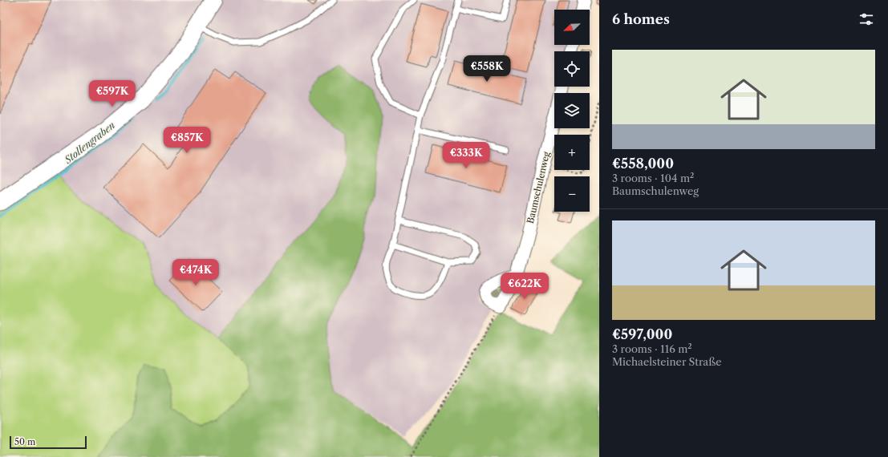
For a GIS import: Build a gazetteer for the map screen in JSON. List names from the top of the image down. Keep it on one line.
{"streets":{"street":["Baumschulenweg"]},"water":["Stollengraben"],"scale_bar":"50 m","north":"bottom left","page":{"heading":"6 homes","map_buttons":["+","−"],"list":[{"name":"€558,000","note":"3 rooms · 104 m² · Baumschulenweg"},{"name":"€597,000","note":"3 rooms · 116 m² · Michaelsteiner Straße"}],"price":["€558K","€597K","€857K","€333K","€474K","€622K"],"scale":"50 m"}}
